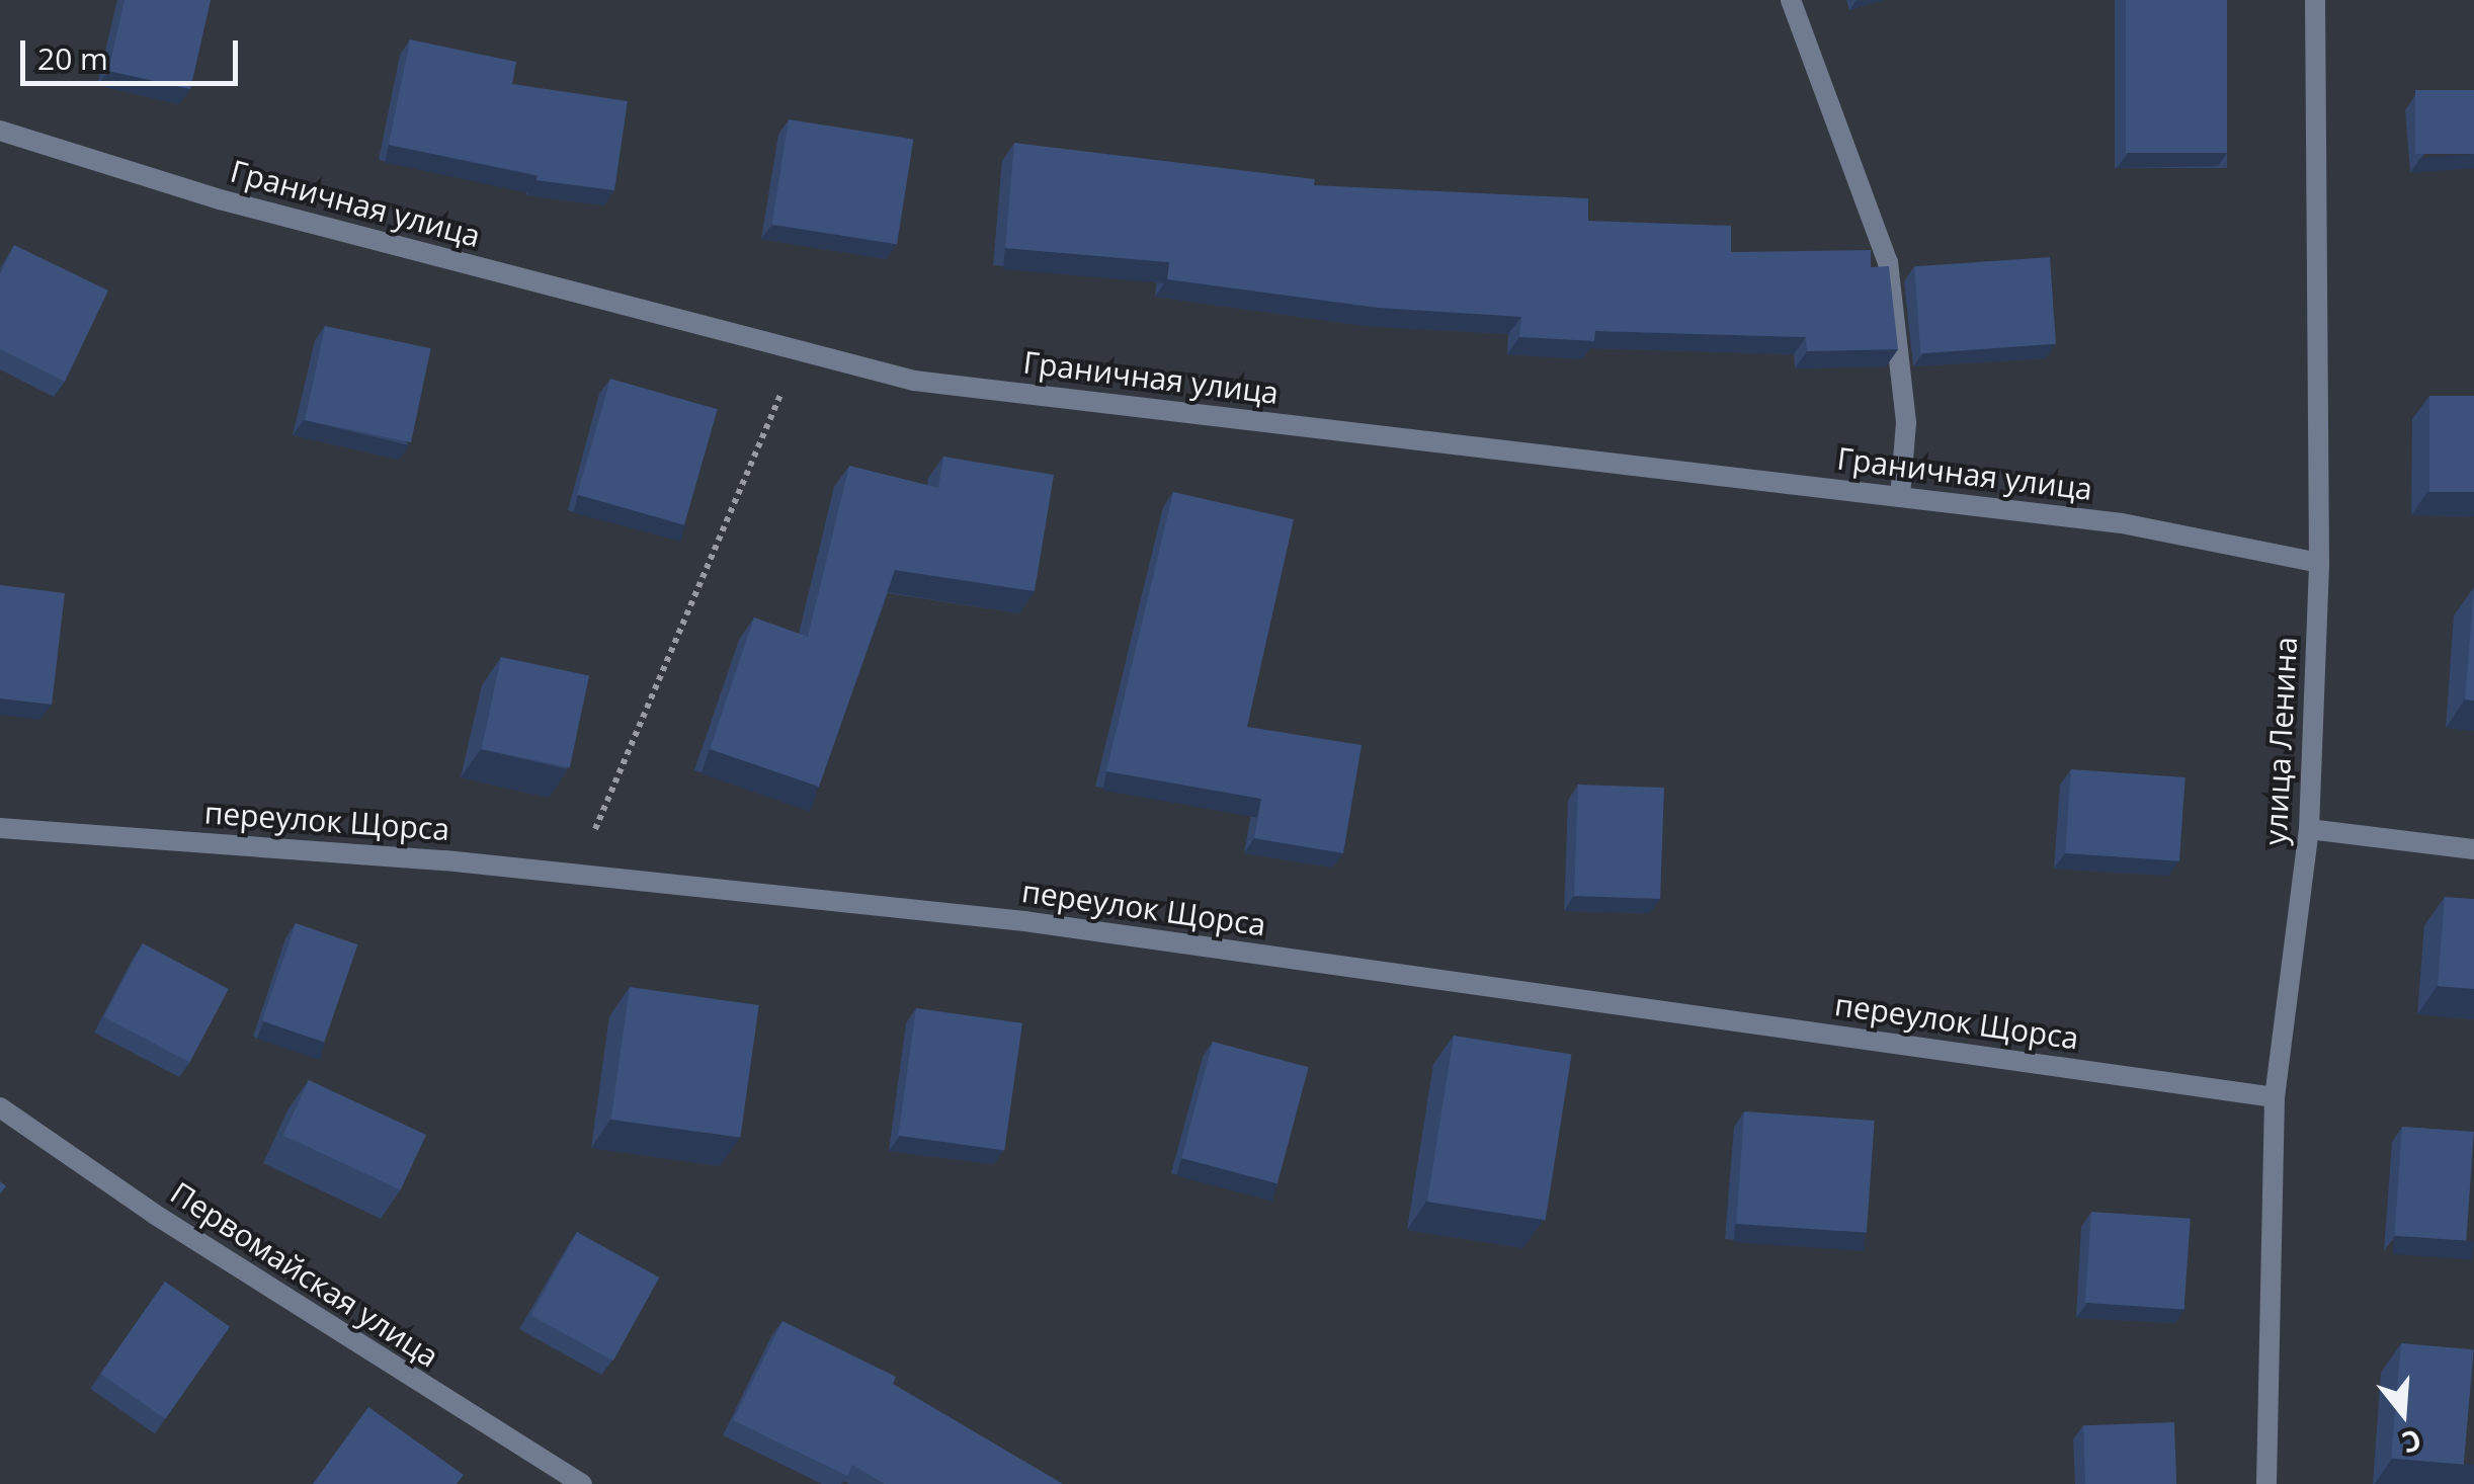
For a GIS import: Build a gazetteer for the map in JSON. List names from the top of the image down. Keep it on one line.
{"streets":{"street":["Граничная улица","улица Ленина","переулок Щорса","Первомайская улица"]},"crossings":[["Граничная улица","улица Ленина"],["улица Ленина","переулок Щорса"]],"scale_bar":"20 m","north":"bottom"}
